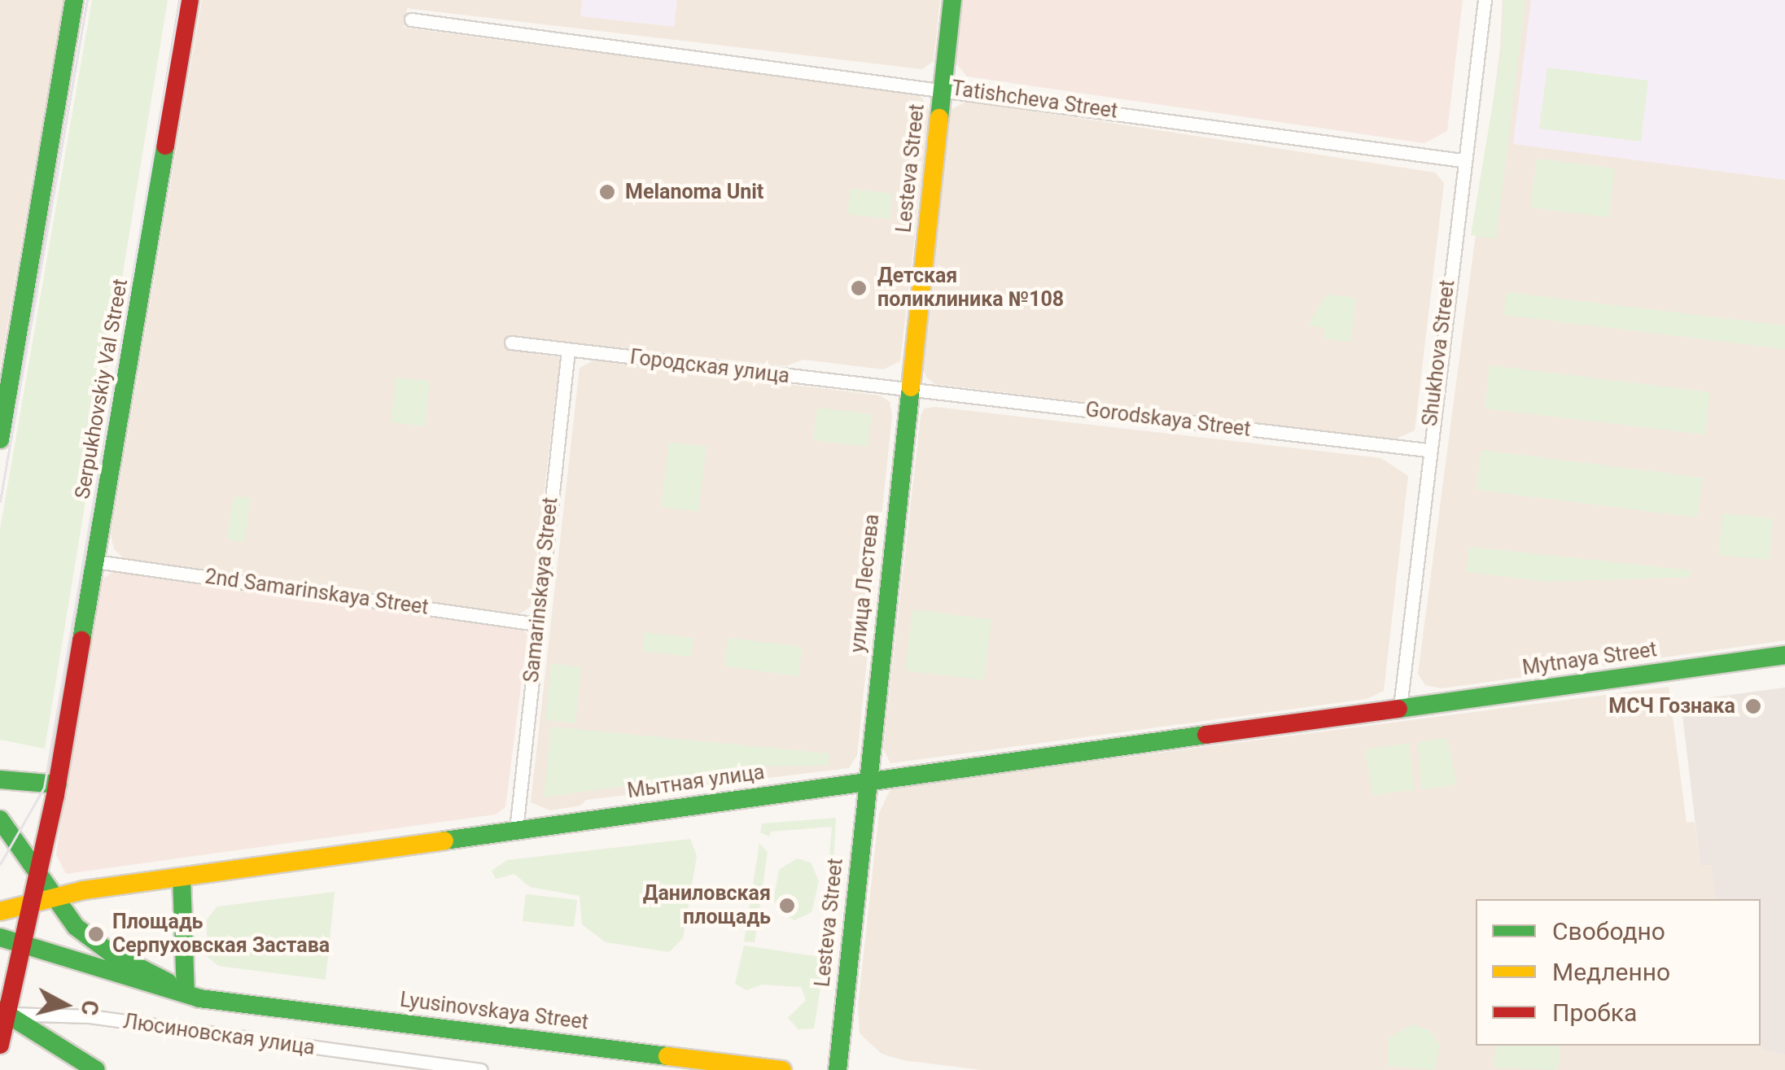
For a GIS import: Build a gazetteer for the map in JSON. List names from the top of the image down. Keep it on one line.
{"streets":{"main road":["Lesteva Street","Serpukhovskiy Val Street","улица Лестева","Mytnaya Street","Мытная улица","Lyusinovskaya Street"],"street":["Tatishcheva Street","Shukhova Street","Городская улица","Gorodskaya Street","Samarinskaya Street","2nd Samarinskaya Street","Люсиновская улица"]},"crossings":[["Tatishcheva Street","Lesteva Street"],["Tatishcheva Street","Shukhova Street"],["Lesteva Street","Городская улица"],["Lesteva Street","Gorodskaya Street"],["Lesteva Street","улица Лестева"],["Lesteva Street","Мытная улица"],["Shukhova Street","Gorodskaya Street"],["Shukhova Street","Mytnaya Street"],["Shukhova Street","Мытная улица"],["Городская улица","Gorodskaya Street"],["Городская улица","улица Лестева"],["Городская улица","Samarinskaya Street"],["Serpukhovskiy Val Street","2nd Samarinskaya Street"],["Serpukhovskiy Val Street","Мытная улица"],["Serpukhovskiy Val Street","Люсиновская улица"],["Gorodskaya Street","улица Лестева"],["улица Лестева","Мытная улица"],["Samarinskaya Street","2nd Samarinskaya Street"],["Samarinskaya Street","Мытная улица"],["Mytnaya Street","Мытная улица"]],"places":["Melanoma Unit","Детская поликлиника №108","МСЧ Гознака","Даниловская площадь","Площадь Серпуховская Застава"],"legend":["Свободно","Медленно","Пробка"],"north":"right"}
